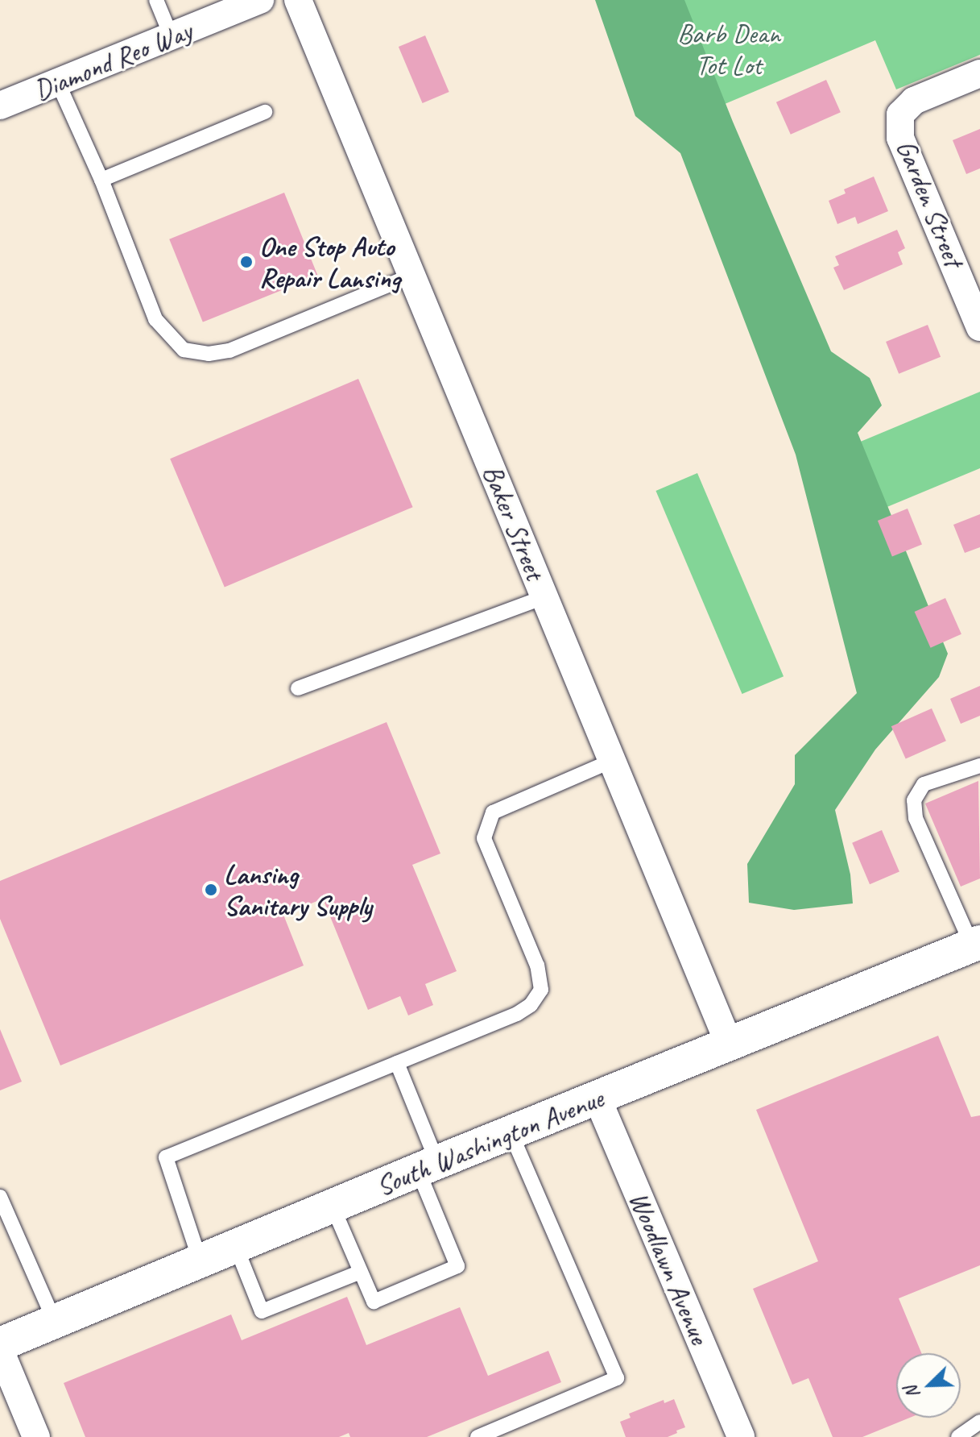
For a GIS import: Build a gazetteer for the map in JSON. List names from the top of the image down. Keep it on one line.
{"streets":{"street":["Diamond Reo Way","Garden Street","Baker Street","South Washington Avenue","Woodlawn Avenue"]},"crossings":[["Baker Street","South Washington Avenue"],["South Washington Avenue","Woodlawn Avenue"]],"parks":["Barb Dean Tot Lot"],"places":["One Stop Auto Repair Lansing","Lansing Sanitary Supply"],"north":"bottom left"}
